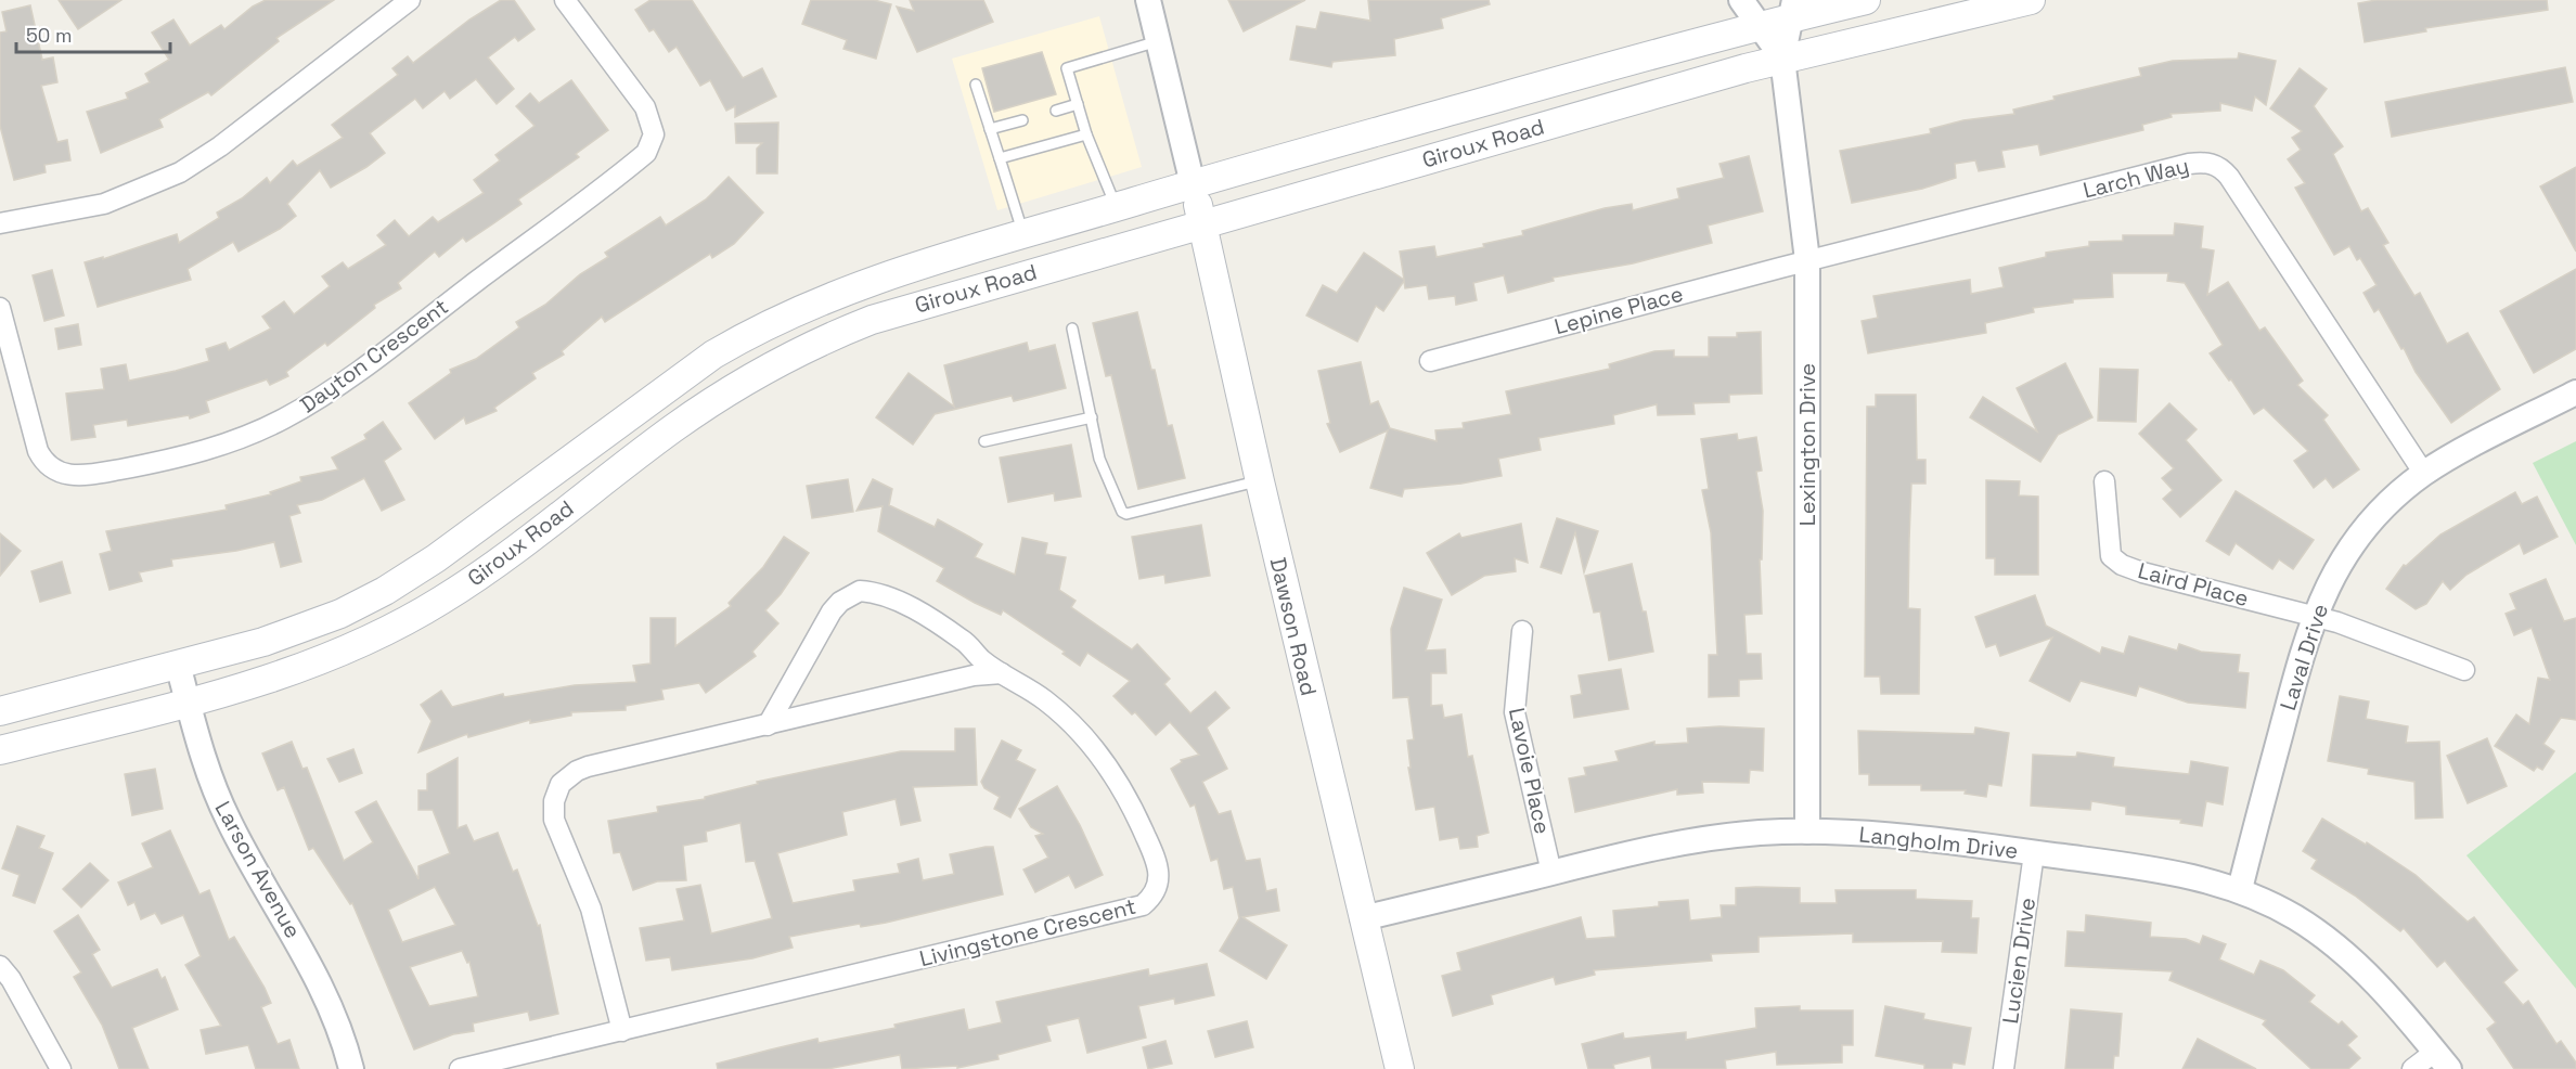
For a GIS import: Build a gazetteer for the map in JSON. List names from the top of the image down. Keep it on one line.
{"streets":{"main road":["Giroux Road","Dawson Road"],"street":["Larch Way","Lepine Place","Dayton Crescent","Lexington Drive","Laird Place","Laval Drive","Lavoie Place","Langholm Drive","Larson Avenue","Livingstone Crescent","Lucien Drive"]},"crossings":[["Giroux Road","Lexington Drive"],["Giroux Road","Dawson Road"],["Giroux Road","Larson Avenue"],["Larch Way","Lepine Place"],["Larch Way","Lexington Drive"],["Larch Way","Laval Drive"],["Lepine Place","Lexington Drive"],["Lexington Drive","Langholm Drive"],["Laird Place","Laval Drive"],["Dawson Road","Langholm Drive"],["Laval Drive","Langholm Drive"],["Lavoie Place","Langholm Drive"],["Langholm Drive","Lucien Drive"]],"scale_bar":"50 m"}
